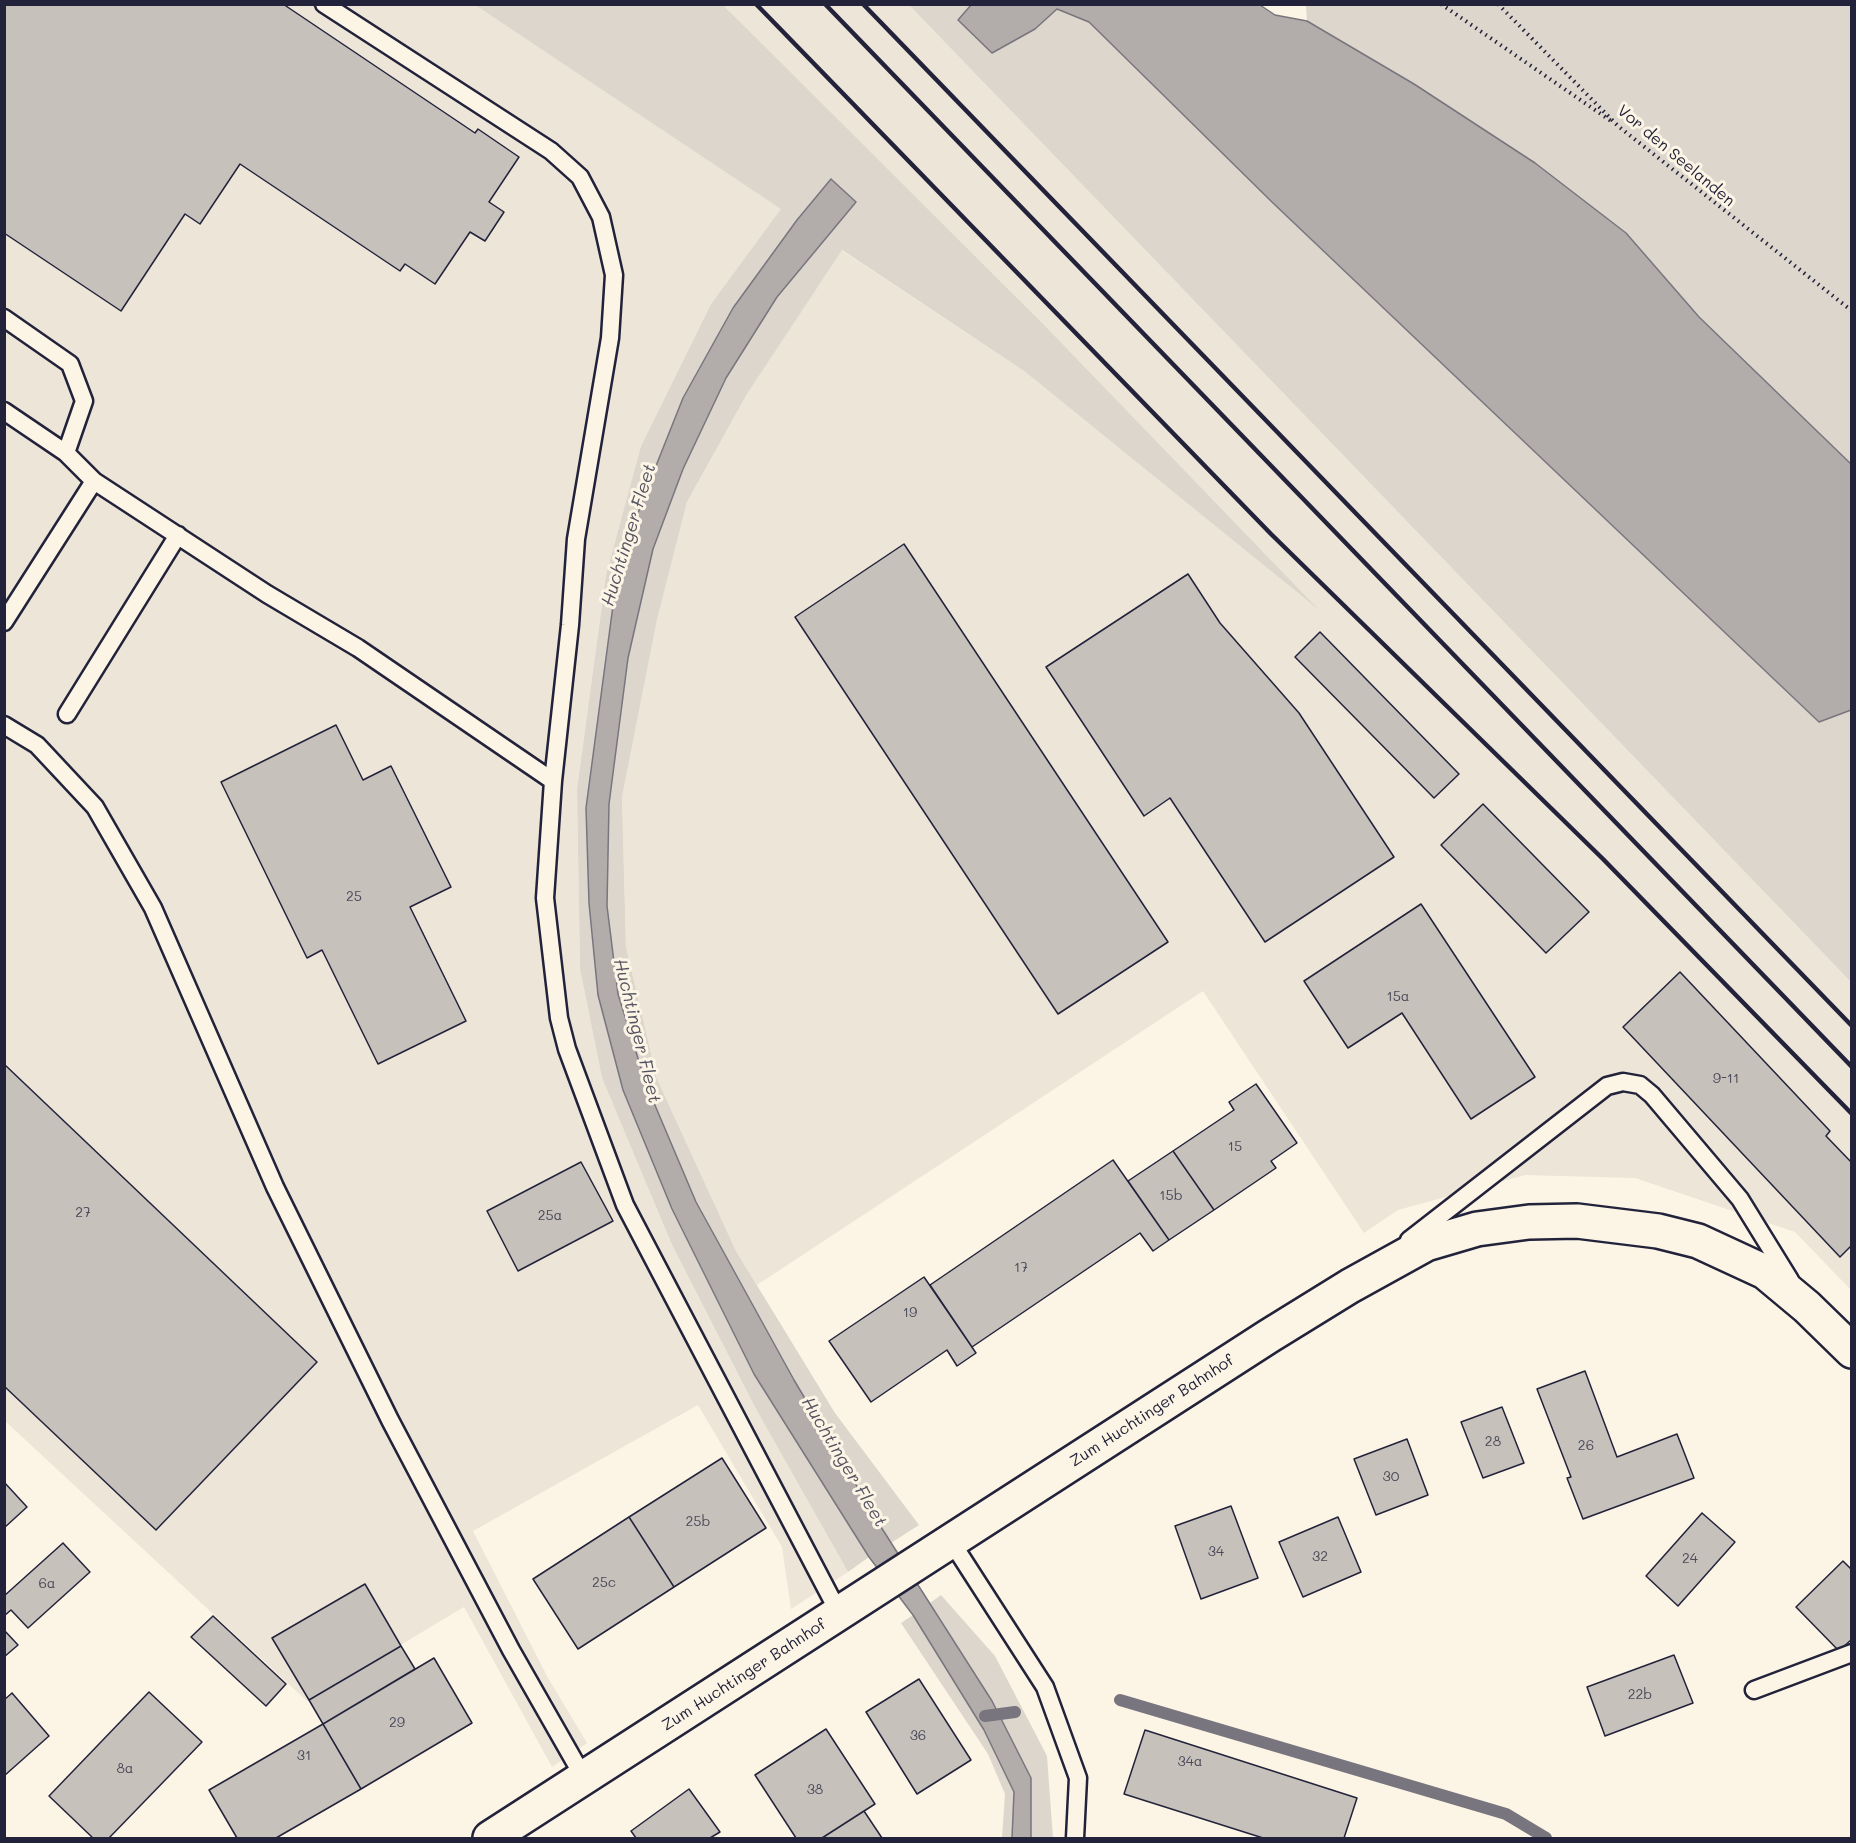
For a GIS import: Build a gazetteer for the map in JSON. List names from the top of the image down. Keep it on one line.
{"streets":{"street":["Zum Huchtinger Bahnhof"],"path":["Vor den Seelanden"]},"water":["Huchtinger Fleet"],"house_numbers":["25","15a","9-11","15","15b","27","25a","17","19","28","26","30","25b","34","32","24","25c","6a","22b","29","36","31","34a","8a","38"]}
